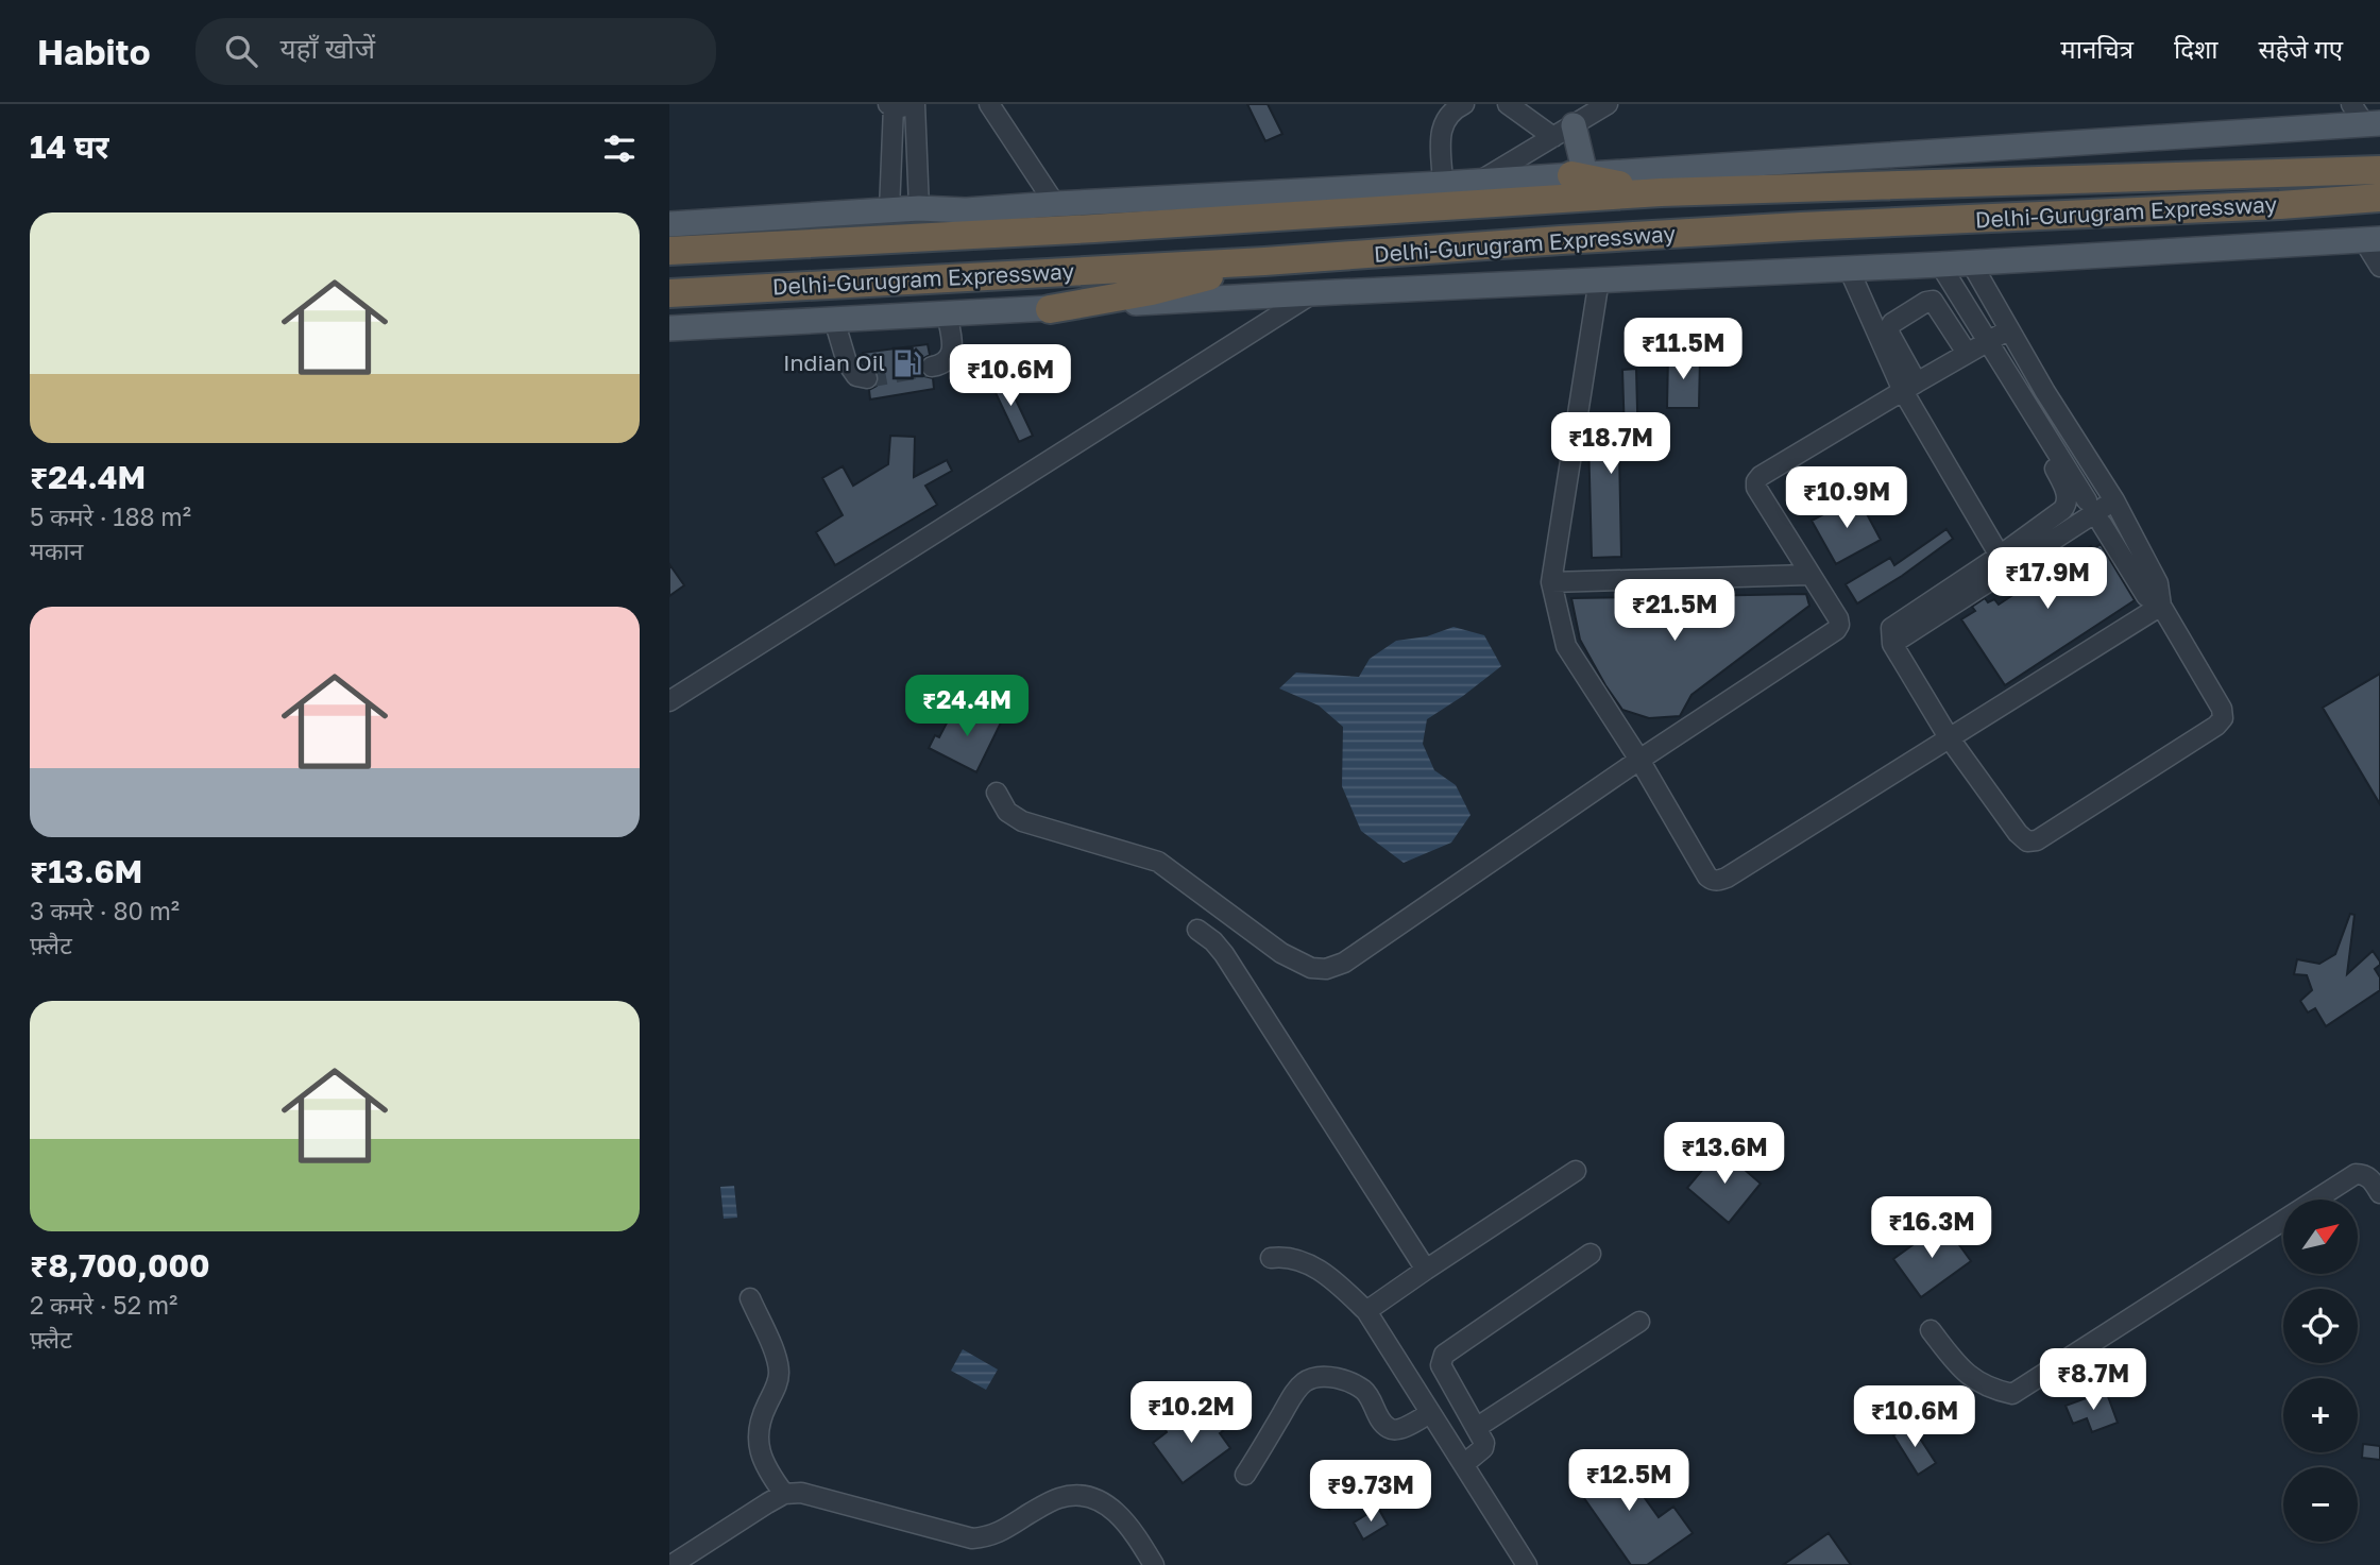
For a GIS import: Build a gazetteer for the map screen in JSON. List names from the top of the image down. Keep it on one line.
{"streets":{"highway":["Delhi-Gurugram Expressway"]},"places":{"fuel station":["Indian Oil"]},"north":"top right","page":{"header":"Habito","search":"यहाँ खोजें","nav":["मानचित्र","दिशा","सहेजे गए"],"heading":"14 घर","list":[{"name":"₹24.4M","note":"5 कमरे · 188 m² · मकान"},{"name":"₹13.6M","note":"3 कमरे · 80 m² · फ़्लैट"},{"name":"₹8,700,000","note":"2 कमरे · 52 m² · फ़्लैट"}],"price":["₹11.5M","₹10.6M","₹18.7M","₹10.9M","₹17.9M","₹21.5M","₹24.4M","₹13.6M","₹16.3M","₹8.7M","₹10.2M","₹10.6M","₹12.5M","₹9.73M"],"map_buttons":["+","−"]}}
